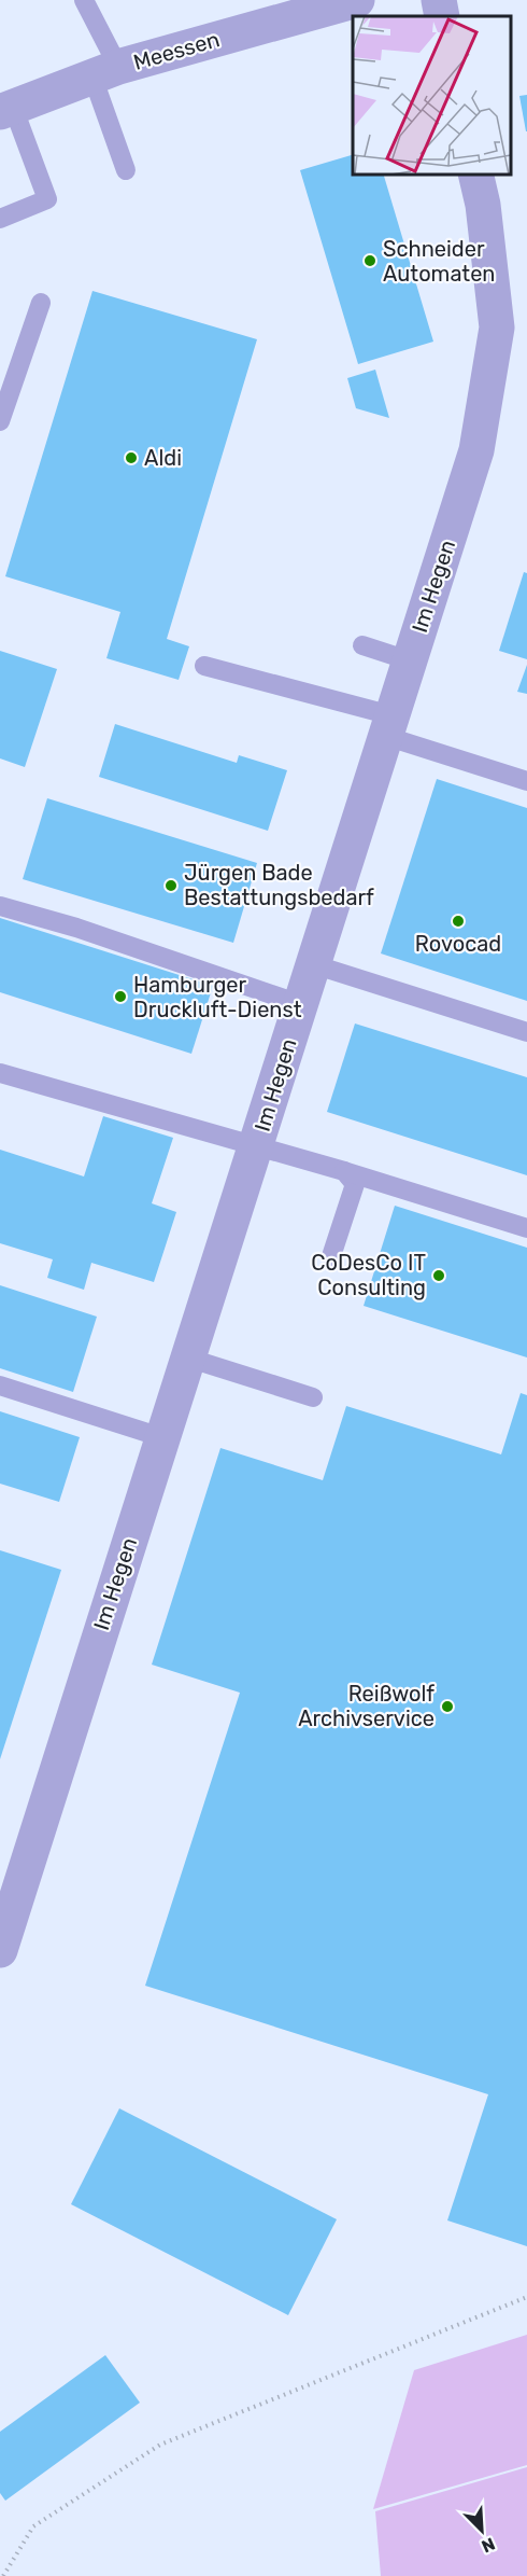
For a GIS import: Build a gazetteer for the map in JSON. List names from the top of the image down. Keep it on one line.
{"streets":{"street":["Meessen","Im Hegen"]},"places":["Schneider Automaten","Aldi","Jürgen Bade Bestattungsbedarf","Rovocad","Hamburger Druckluft-Dienst","CoDesCo IT Consulting","Reißwolf Archivservice"],"north":"bottom right"}
